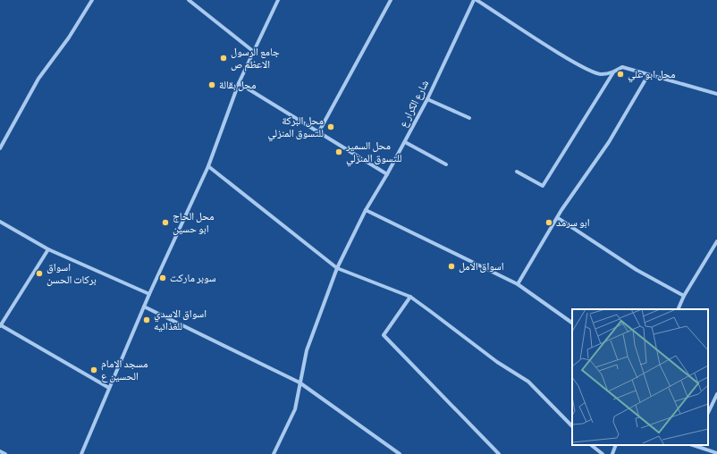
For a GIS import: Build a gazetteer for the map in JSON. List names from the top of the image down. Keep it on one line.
{"streets":{"street":["شارع الكرار ع"]},"places":["جامع الرسول الاعظم ص","محل ابو علي","محل بقالة","محل البركة للتسوق المنزلي","محل السمير للتسوق المنزلي","محل الحاج ابو حسين","ابو سرمد","اسواق الامل","اسواق بركات الحسن","سوبر ماركت","اسواق الاسدي للغذائيه","مسجد الامام الحسين ع"]}
